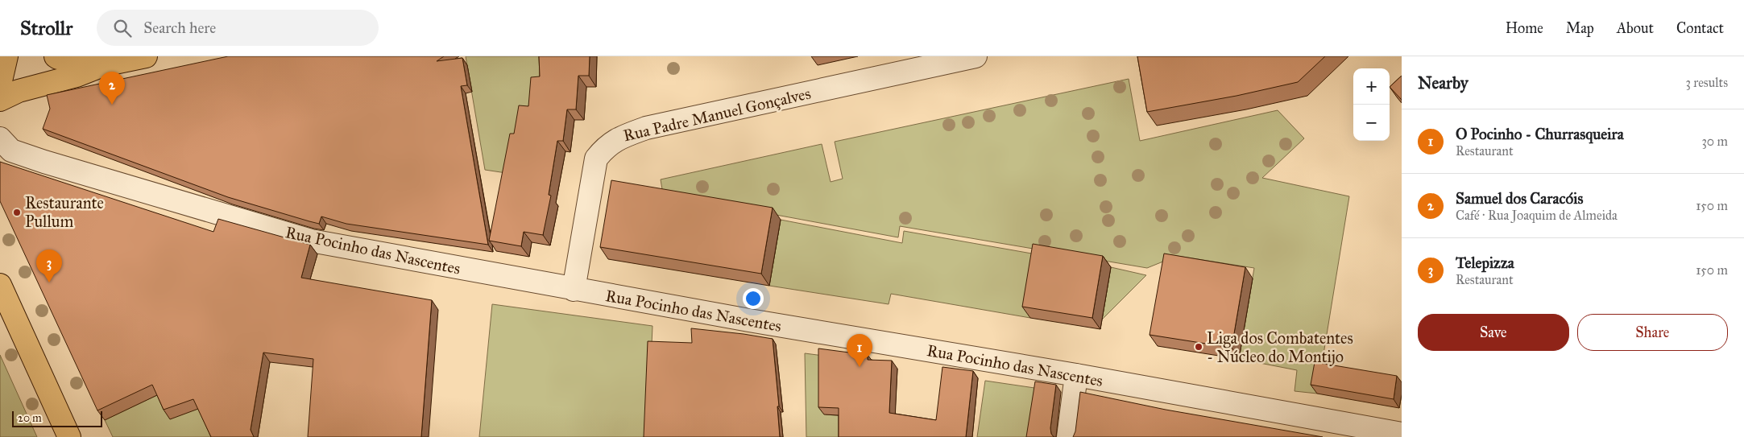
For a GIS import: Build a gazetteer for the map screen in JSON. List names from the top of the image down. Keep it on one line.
{"streets":{"street":["Rua Padre Manuel Gonçalves","Rua Pocinho das Nascentes"]},"crossings":[["Rua Padre Manuel Gonçalves","Rua Pocinho das Nascentes"]],"places":["Restaurante Pullum","Liga dos Combatentes - Núcleo do Montijo"],"scale_bar":"20 m","page":{"header":"Strollr","search":"Search here","nav":["Home","Map","About","Contact"],"heading":["Nearby","3 results"],"map_buttons":["+","−"],"pins":["2","3","1"],"list":[{"mark":"1","name":"O Pocinho - Churrasqueira","note":"Restaurant","value":"30 m"},{"mark":"2","name":"Samuel dos Caracóis","note":"Café · Rua Joaquim de Almeida","value":"150 m"},{"mark":"3","name":"Telepizza","note":"Restaurant","value":"150 m"}],"buttons":["Save","Share"],"scale":"20 m"}}
